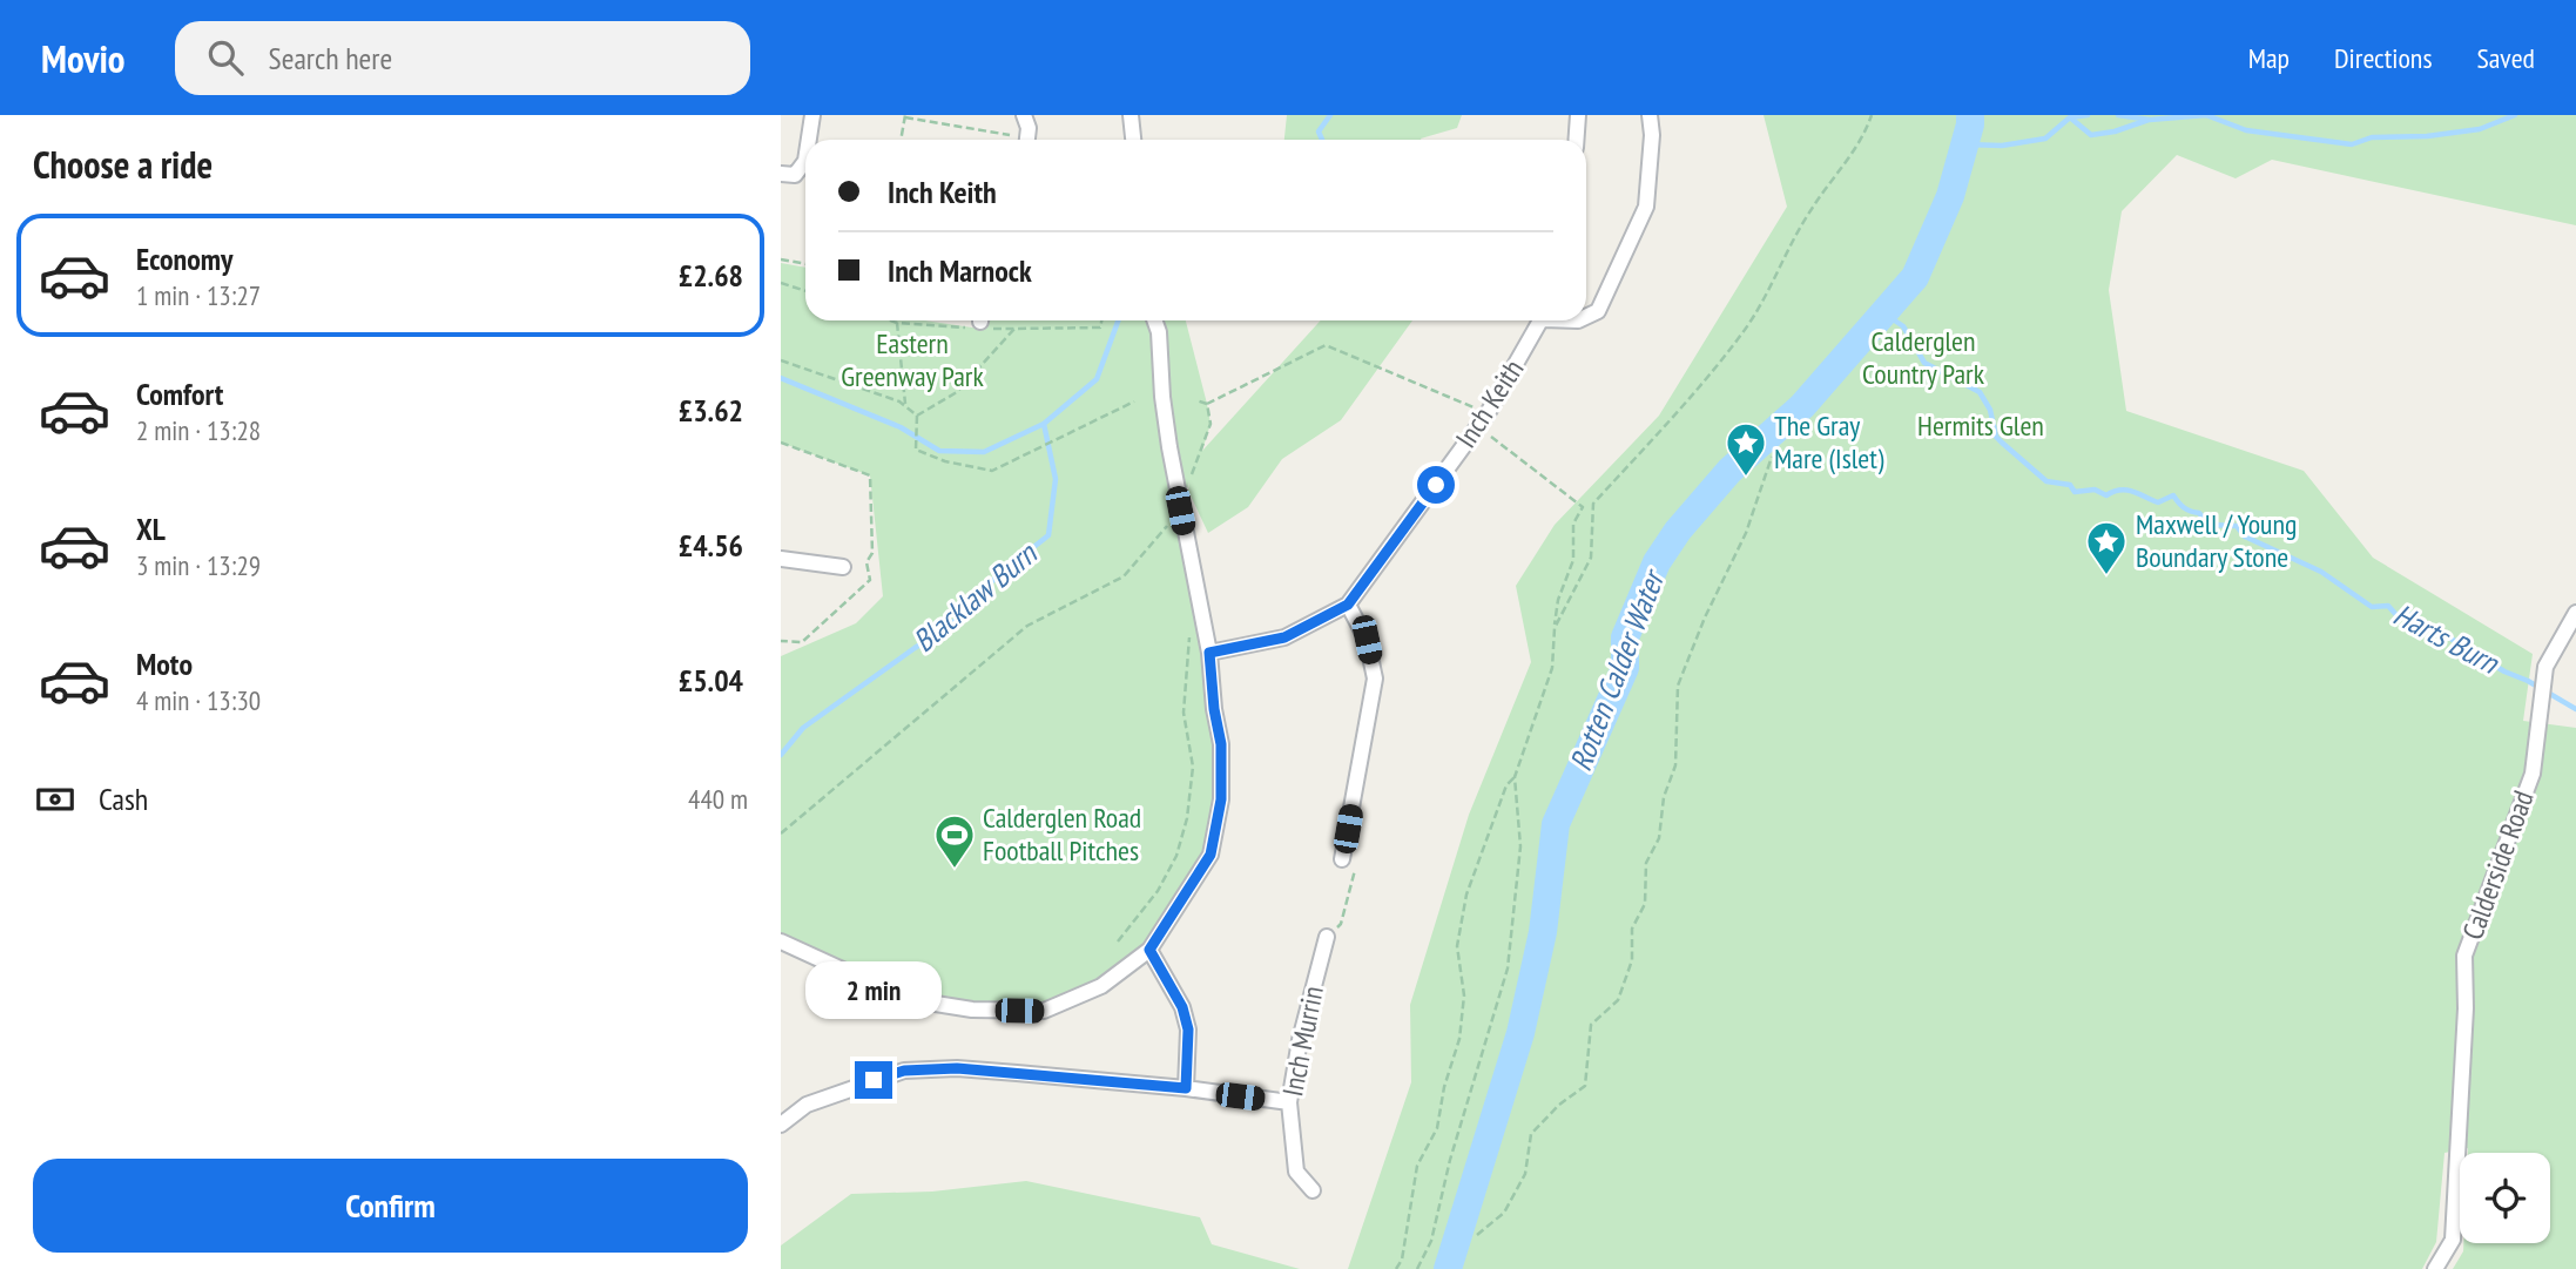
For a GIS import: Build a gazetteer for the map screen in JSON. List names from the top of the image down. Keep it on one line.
{"streets":{"street":["Inch Keith","Calderside Road","Inch Murrin"]},"water":["Blacklaw Burn","Harts Burn","Rotten Calder Water"],"parks":["Calderglen Country Park","Eastern Greenway Park","Hermits Glen"],"places":{"place":["The Gray Mare (Islet)","Maxwell / Young Boundary Stone"],"sports":["Calderglen Road Football Pitches"]},"page":{"header":"Movio","search":"Search here","nav":["Map","Directions","Saved"],"heading":"Choose a ride","banner":["Inch Keith","Inch Marnock"],"list":[{"name":"Economy","note":"1 min · 13:27","value":"£2.68"},{"name":"Comfort","note":"2 min · 13:28","value":"£3.62"},{"name":"XL","note":"3 min · 13:29","value":"£4.56"},{"name":"Moto","note":"4 min · 13:30","value":"£5.04"}],"pay":["Cash","440 m"],"bubble":"2 min","buttons":"Confirm"}}
